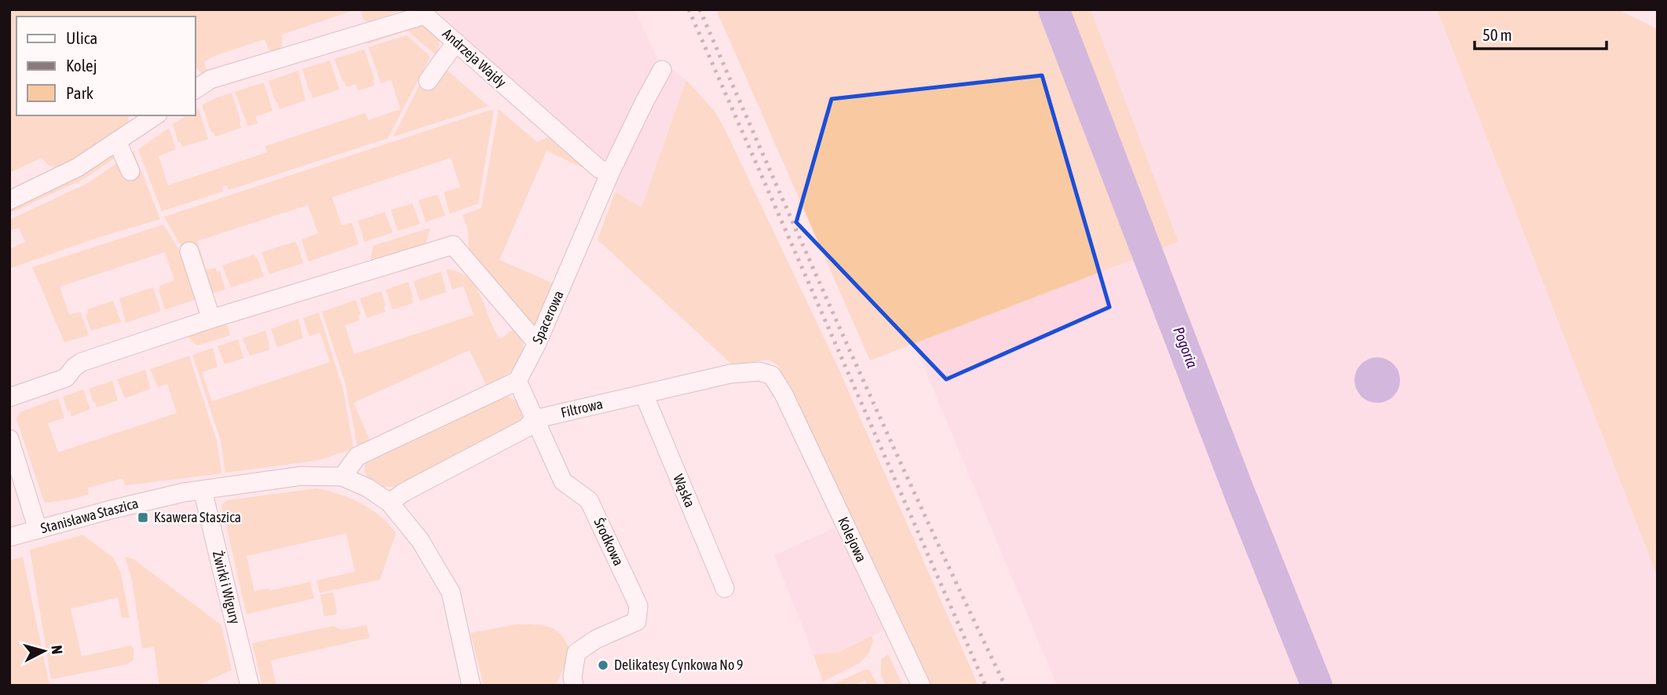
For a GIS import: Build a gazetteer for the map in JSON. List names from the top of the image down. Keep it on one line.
{"streets":{"street":["Andrzeja Wajdy","Spacerowa","Filtrowa","Wąska","Stanisława Staszica","Kolejowa","Środkowa","Żwirki i Wigury"]},"crossings":[["Andrzeja Wajdy","Spacerowa"],["Spacerowa","Środkowa"],["Filtrowa","Wąska"],["Filtrowa","Kolejowa"],["Filtrowa","Środkowa"],["Stanisława Staszica","Żwirki i Wigury"]],"water":["Pogoria"],"places":{"transit":["Ksawera Staszica"],"other":["Delikatesy Cynkowa No 9"]},"legend":["Ulica","Kolej","Park"],"scale_bar":"50 m","north":"right"}
